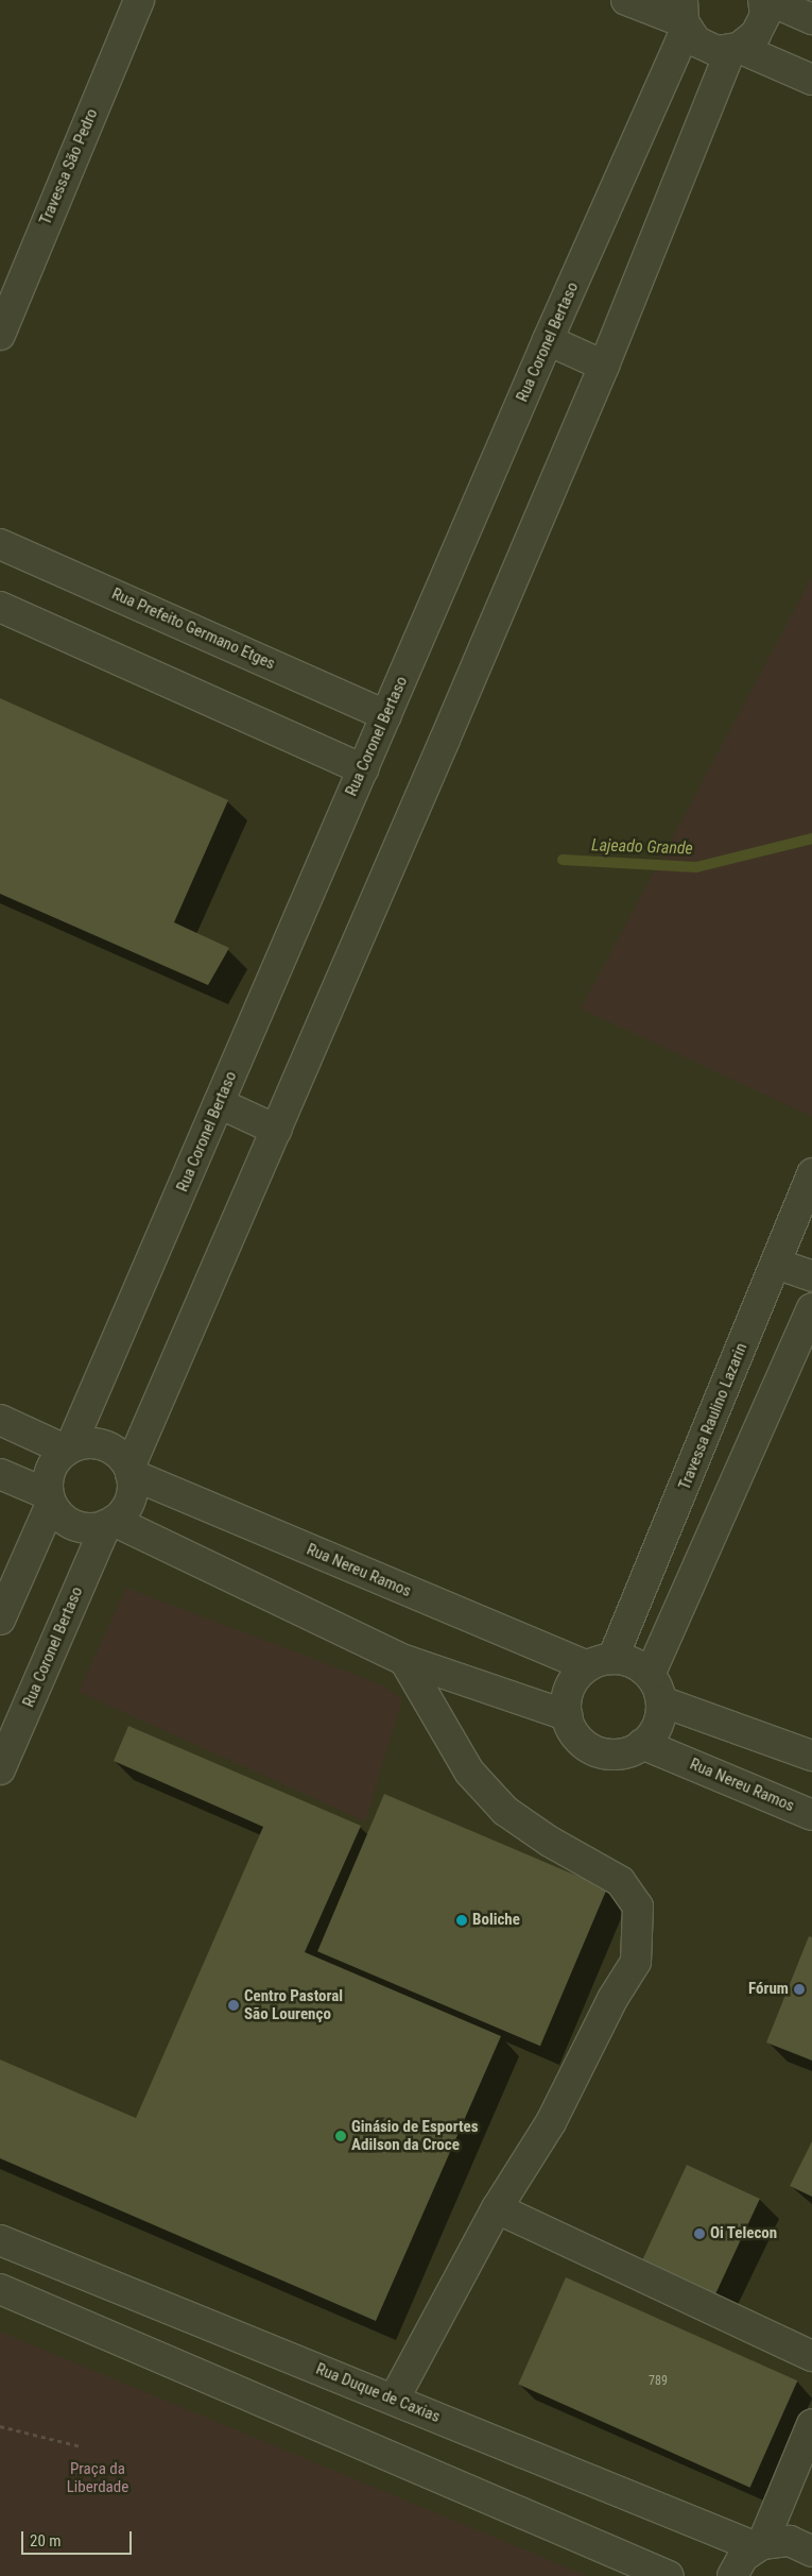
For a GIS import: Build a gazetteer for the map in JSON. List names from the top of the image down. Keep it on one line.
{"streets":{"street":["Travessa São Pedro","Rua Coronel Bertaso","Rua Prefeito Germano Etges","Travessa Raulino Lazarin","Rua Nereu Ramos","Rua Duque de Caxias"]},"crossings":[["Rua Coronel Bertaso","Rua Prefeito Germano Etges"],["Rua Coronel Bertaso","Rua Nereu Ramos"],["Travessa Raulino Lazarin","Rua Nereu Ramos"]],"water":["Lajeado Grande"],"parks":["Praça da Liberdade"],"places":["Boliche","Fórum","Centro Pastoral São Lourenço","Ginásio de Esportes Adilson da Croce","Oi Telecon"],"house_numbers":["789"],"scale_bar":"20 m"}
